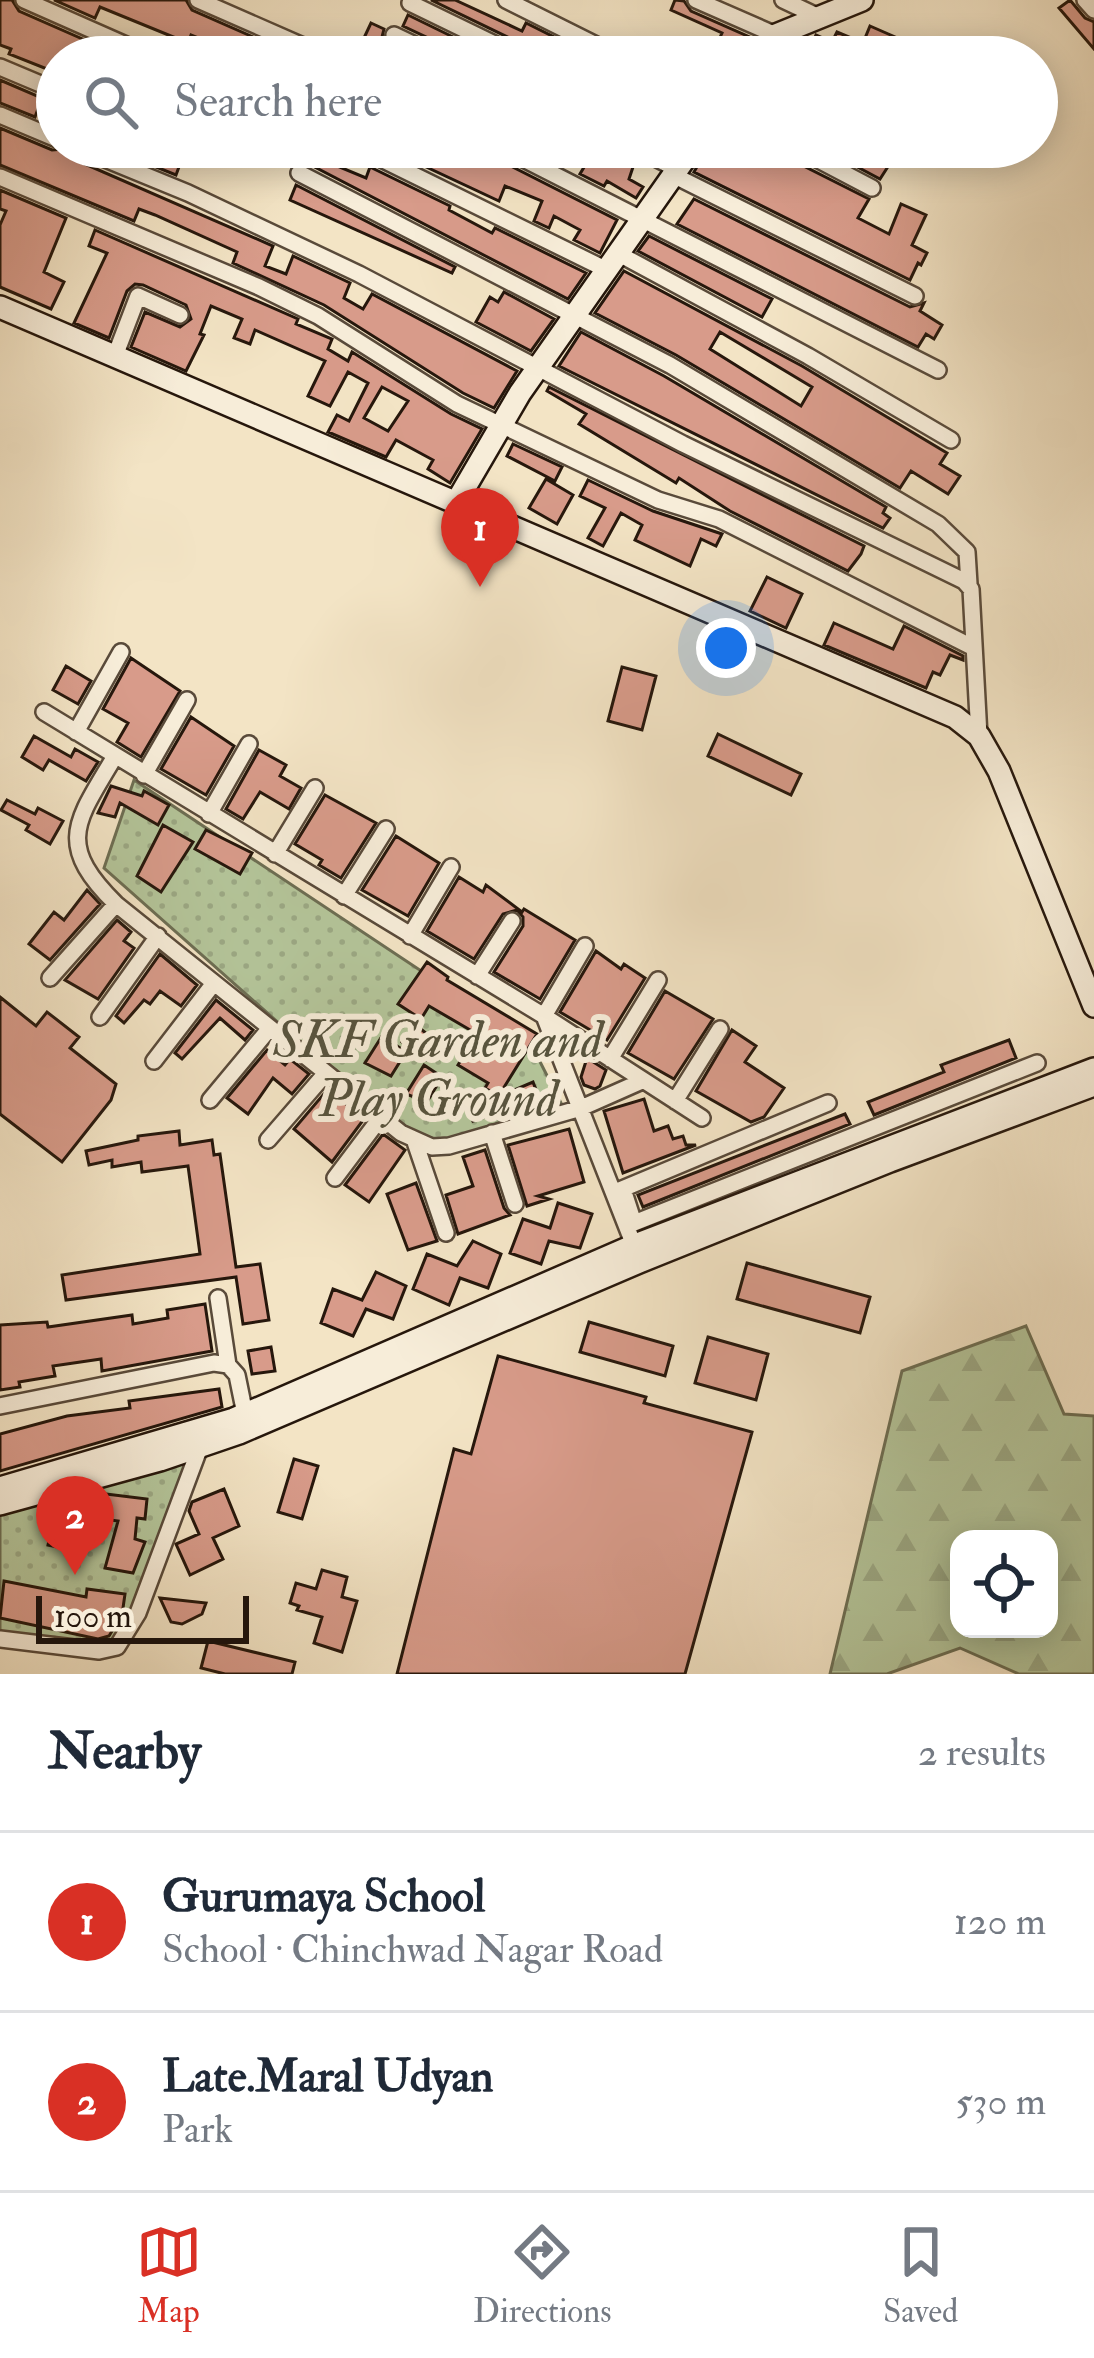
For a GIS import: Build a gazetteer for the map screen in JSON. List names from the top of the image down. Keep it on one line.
{"parks":["SKF Garden and Play Ground"],"scale_bar":"100 m","page":{"search":"Search here","pins":["1","2"],"scale":"100 m","heading":["Nearby","2 results"],"list":[{"mark":"1","name":"Gurumaya School","note":"School · Chinchwad Nagar Road","value":"120 m"},{"mark":"2","name":"Late.Maral Udyan","note":"Park","value":"530 m"}],"nav":["Map","Directions","Saved"]}}
